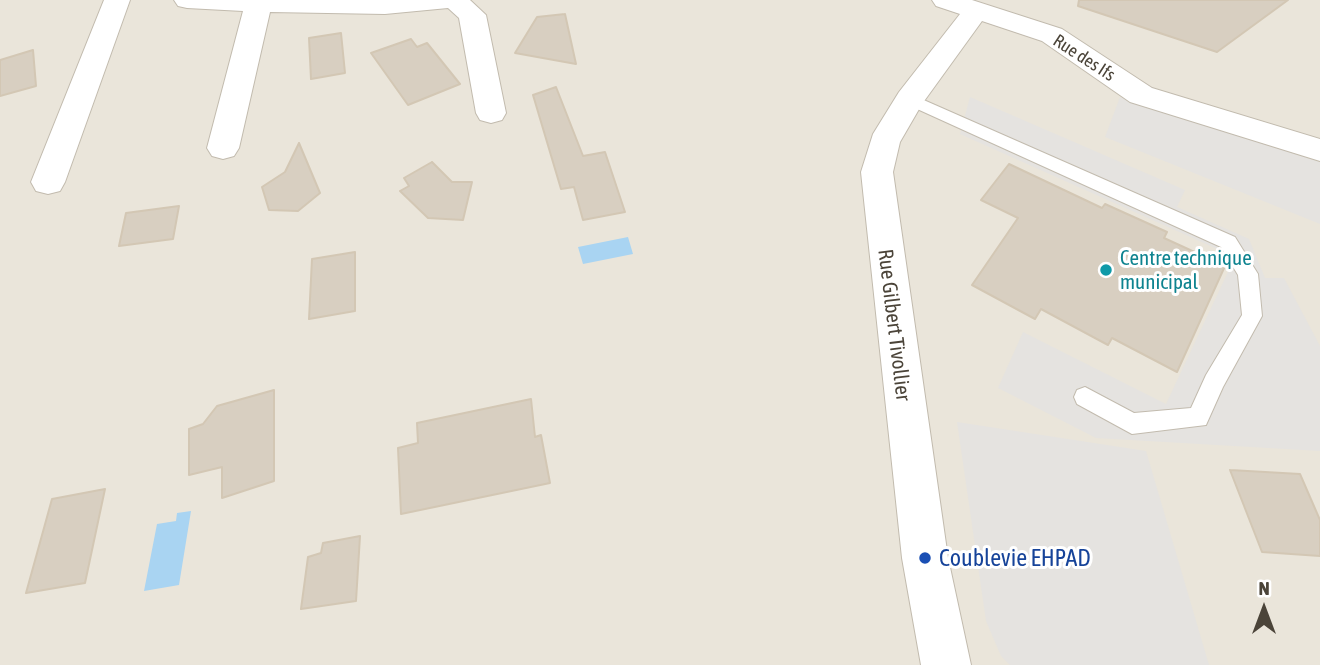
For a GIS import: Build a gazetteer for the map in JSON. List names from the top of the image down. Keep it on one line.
{"streets":{"street":["Rue des Ifs","Rue Gilbert Tivollier"]},"crossings":[["Rue des Ifs","Rue Gilbert Tivollier"]],"places":["Centre technique municipal","Coublevie EHPAD"],"north":"top"}
